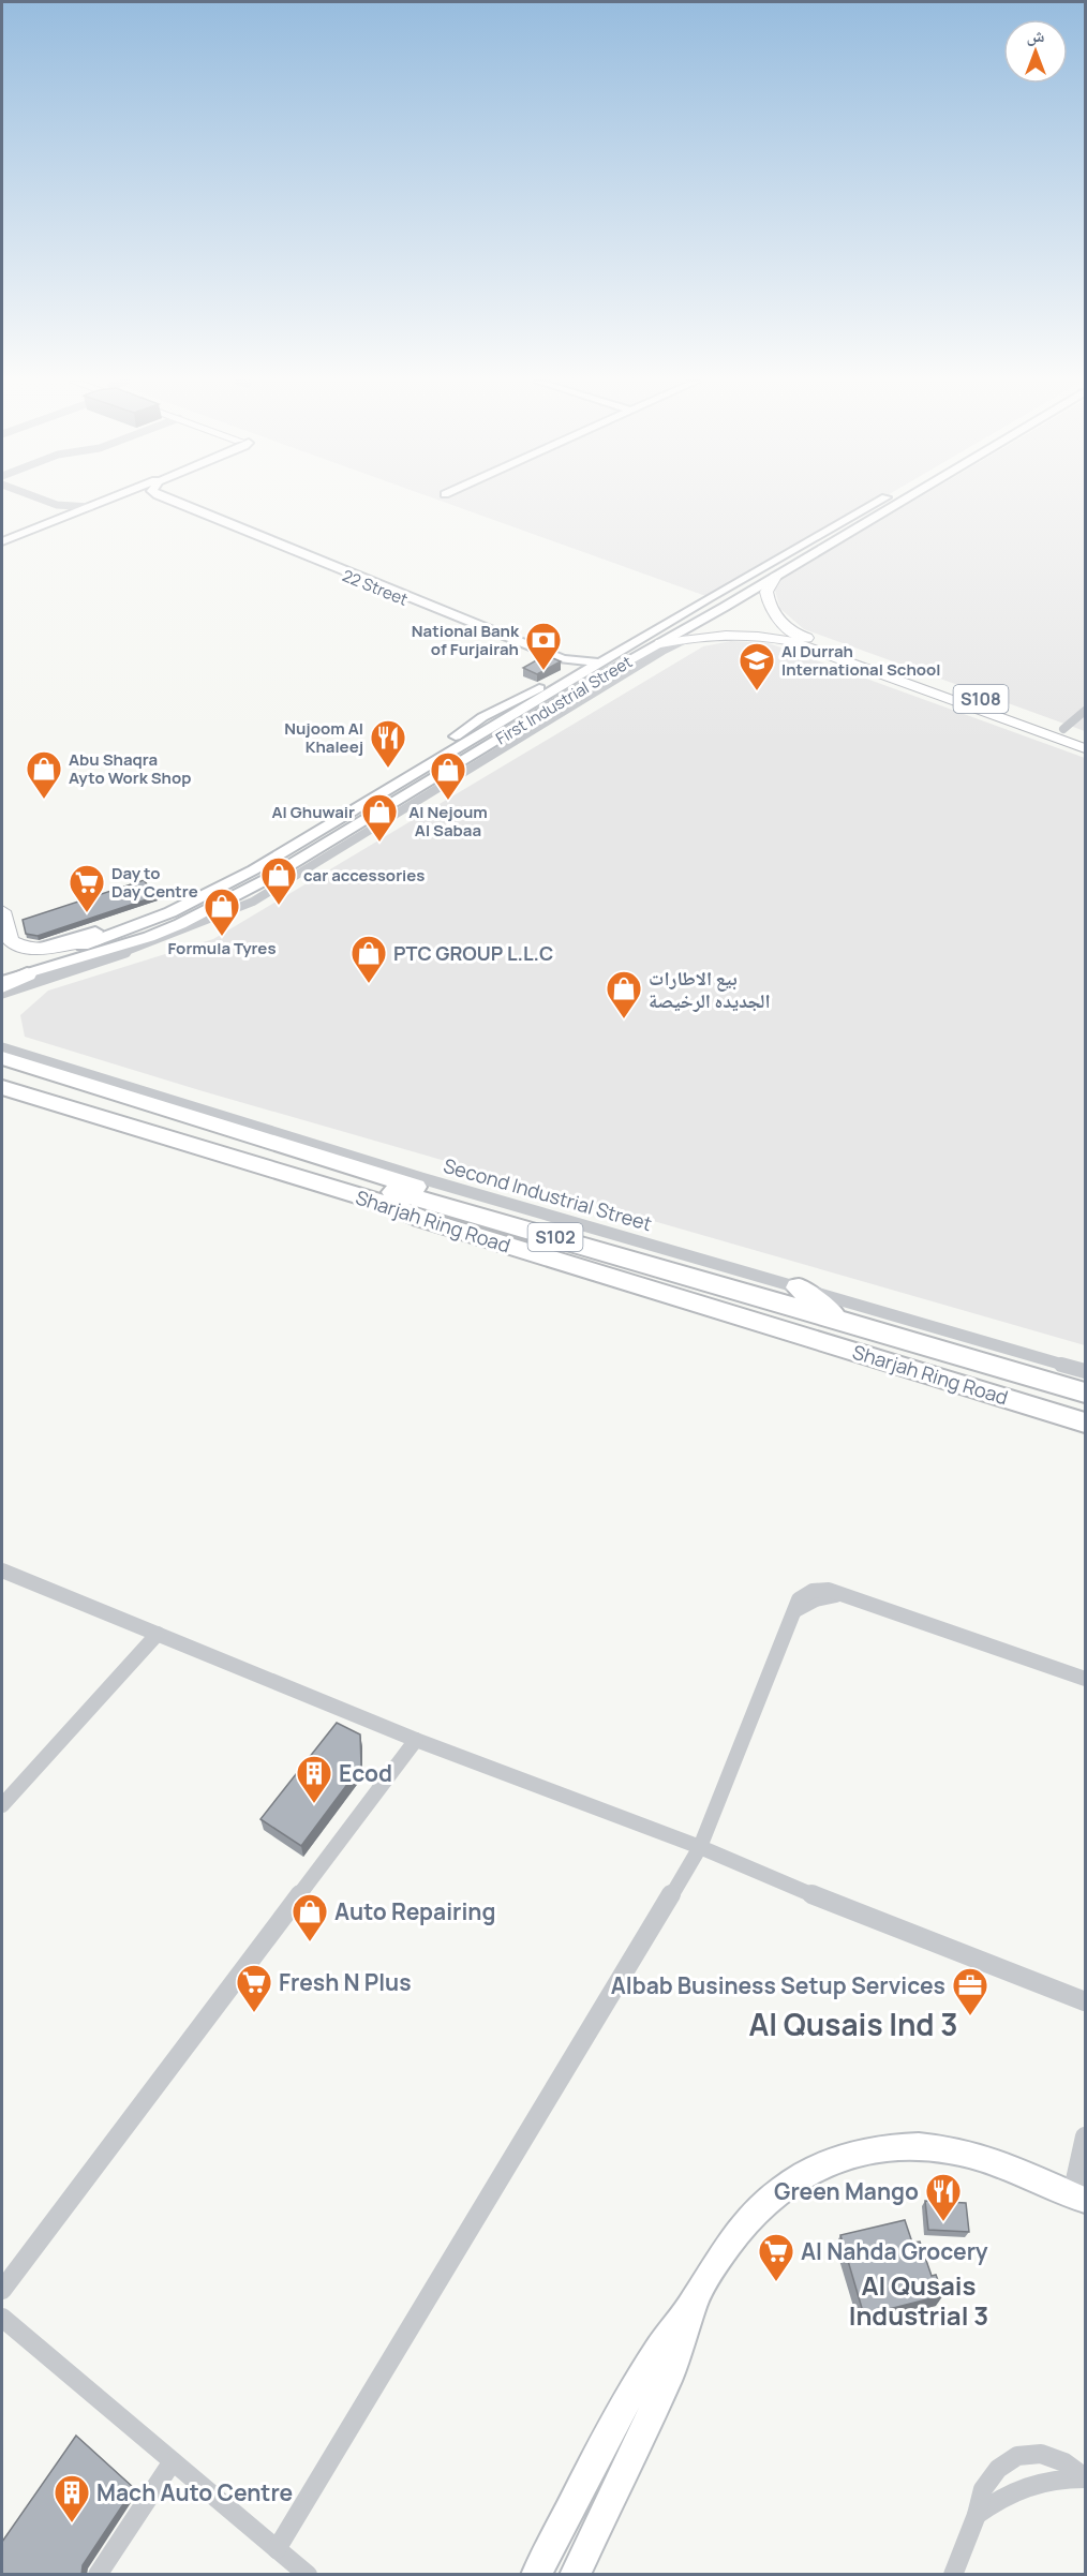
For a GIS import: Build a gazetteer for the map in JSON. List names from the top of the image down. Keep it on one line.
{"streets":{"highway":["Sharjah Ring Road","S102"],"main road":["22 Street","S108","First Industrial Street"],"street":["Second Industrial Street"]},"districts":["Al Qusais Ind 3","Al Qusais Industrial 3"],"places":{"bank":["National Bank of Furjairah"],"school or university":["Al Durrah International School"],"restaurant":["Nujoom Al Khaleej","Green Mango"],"shop":["Abu Shaqra Ayto Work Shop","Al Nejoum Al Sabaa","Al Ghuwair","car accessories","Formula Tyres","PTC GROUP L.L.C","بيع الاطارات الجديده الرخيصة","Auto Repairing"],"supermarket":["Day to Day Centre","Fresh N Plus","Al Nahda Grocery"],"building":["Ecod","Mach Auto Centre"],"office":["Albab Business Setup Services"]},"north":"top"}
